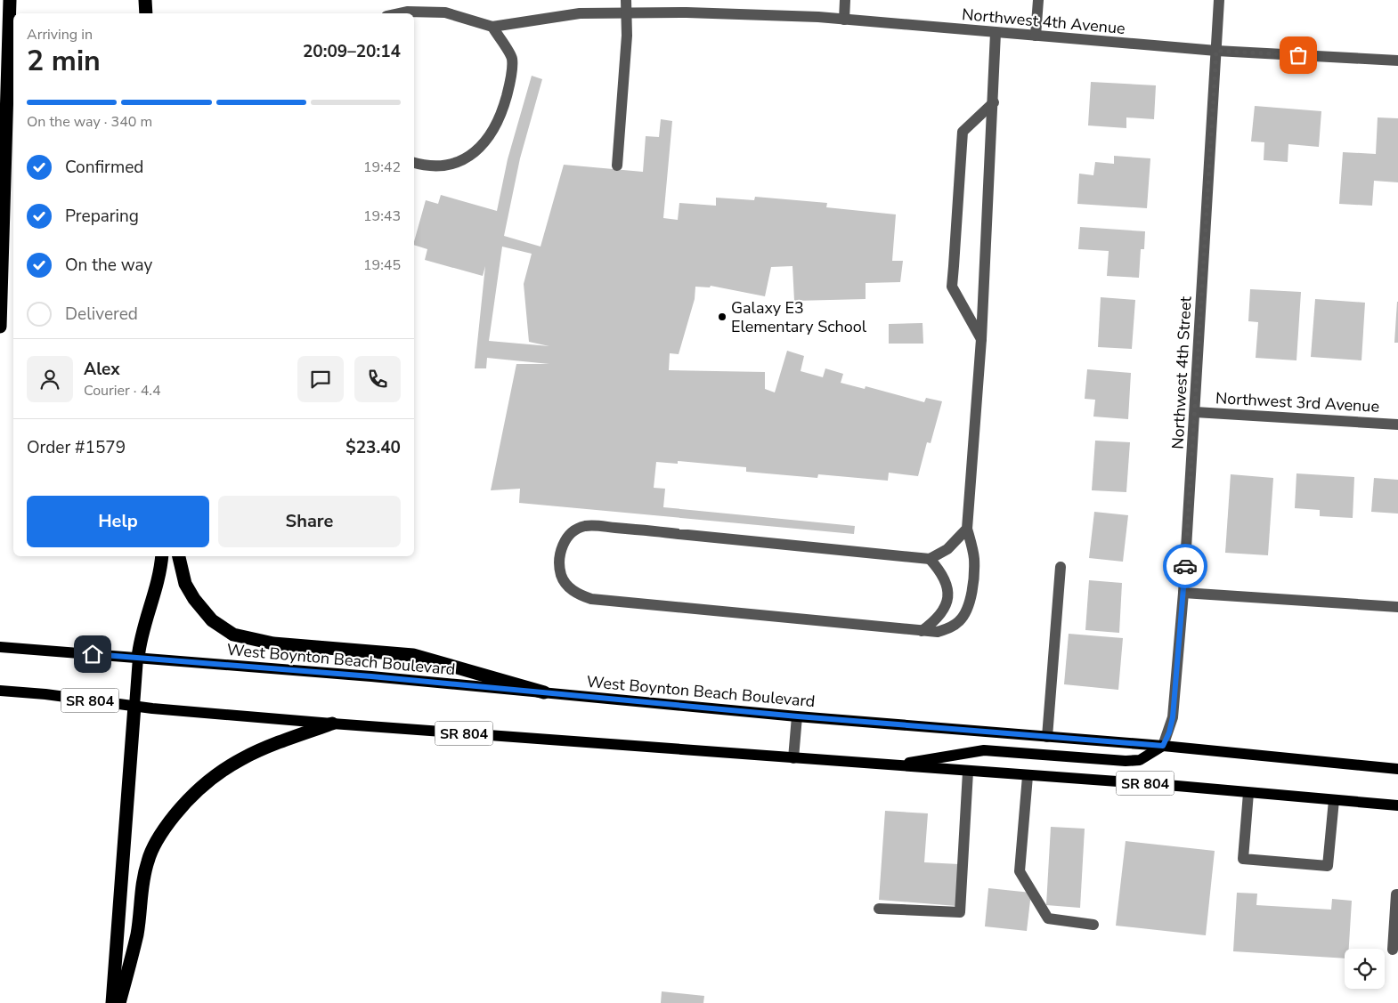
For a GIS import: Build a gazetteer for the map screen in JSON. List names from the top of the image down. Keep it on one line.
{"streets":{"main road":["West Boynton Beach Boulevard","SR 804"],"street":["Northwest 4th Avenue","Northwest 4th Street","Northwest 3rd Avenue"]},"crossings":[["Northwest 4th Avenue","Northwest 4th Street"],["Northwest 4th Street","Northwest 3rd Avenue"],["Northwest 4th Street","West Boynton Beach Boulevard"]],"places":["Galaxy E3 Elementary School"],"page":{"heading":["2 min","Arriving in","20:09–20:14"],"panel":["Alex","Courier · 4.4","Order #1579","$23.40"],"bar":"On the way · 340 m","list":[["Confirmed","19:42"],["Preparing","19:43"],["On the way","19:45"],"Delivered"],"buttons":["Help","Share"]}}
